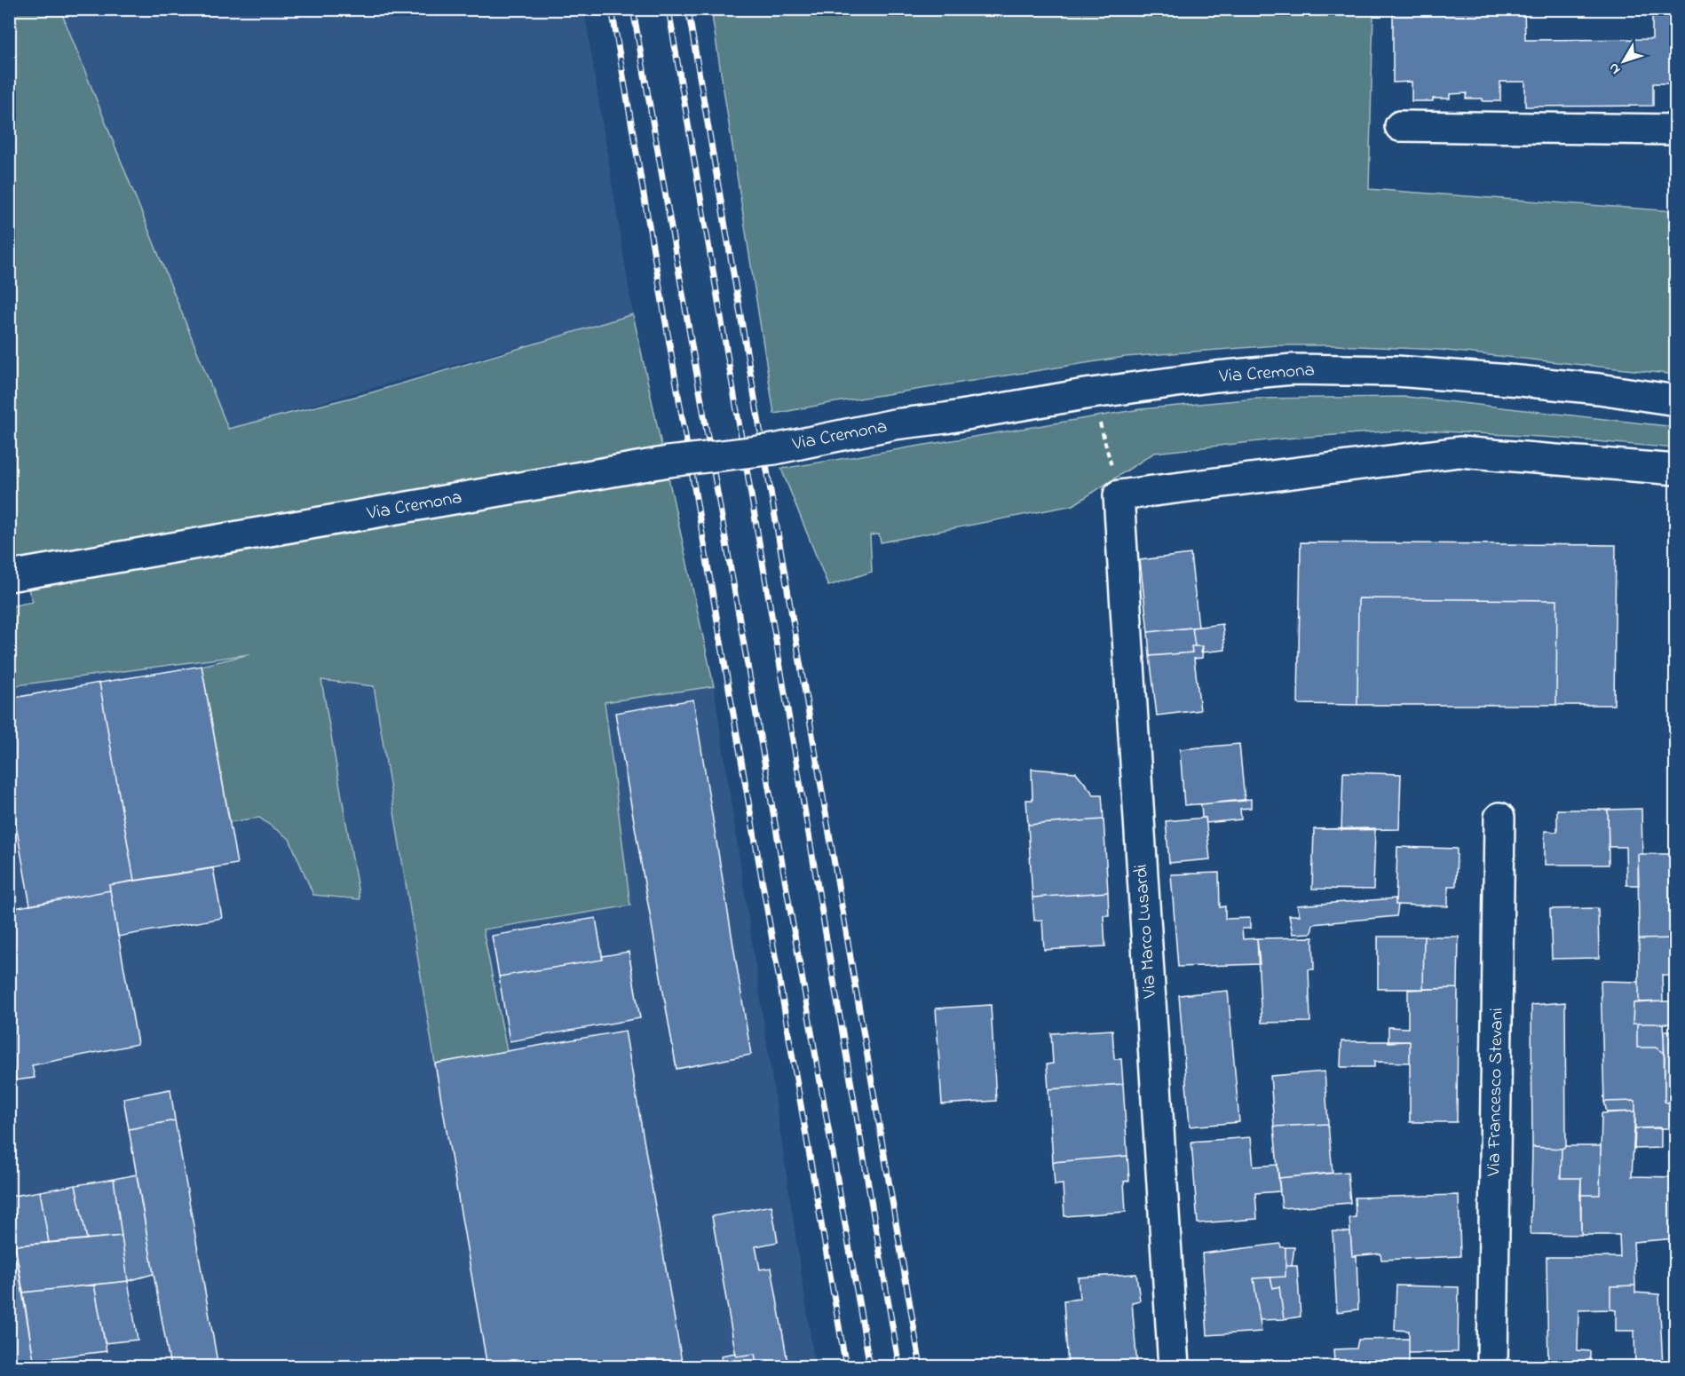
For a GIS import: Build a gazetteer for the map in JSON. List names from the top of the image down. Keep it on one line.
{"streets":{"street":["Via Cremona","Via Marco Lusardi","Via Francesco Stevani"]},"north":"bottom left"}
